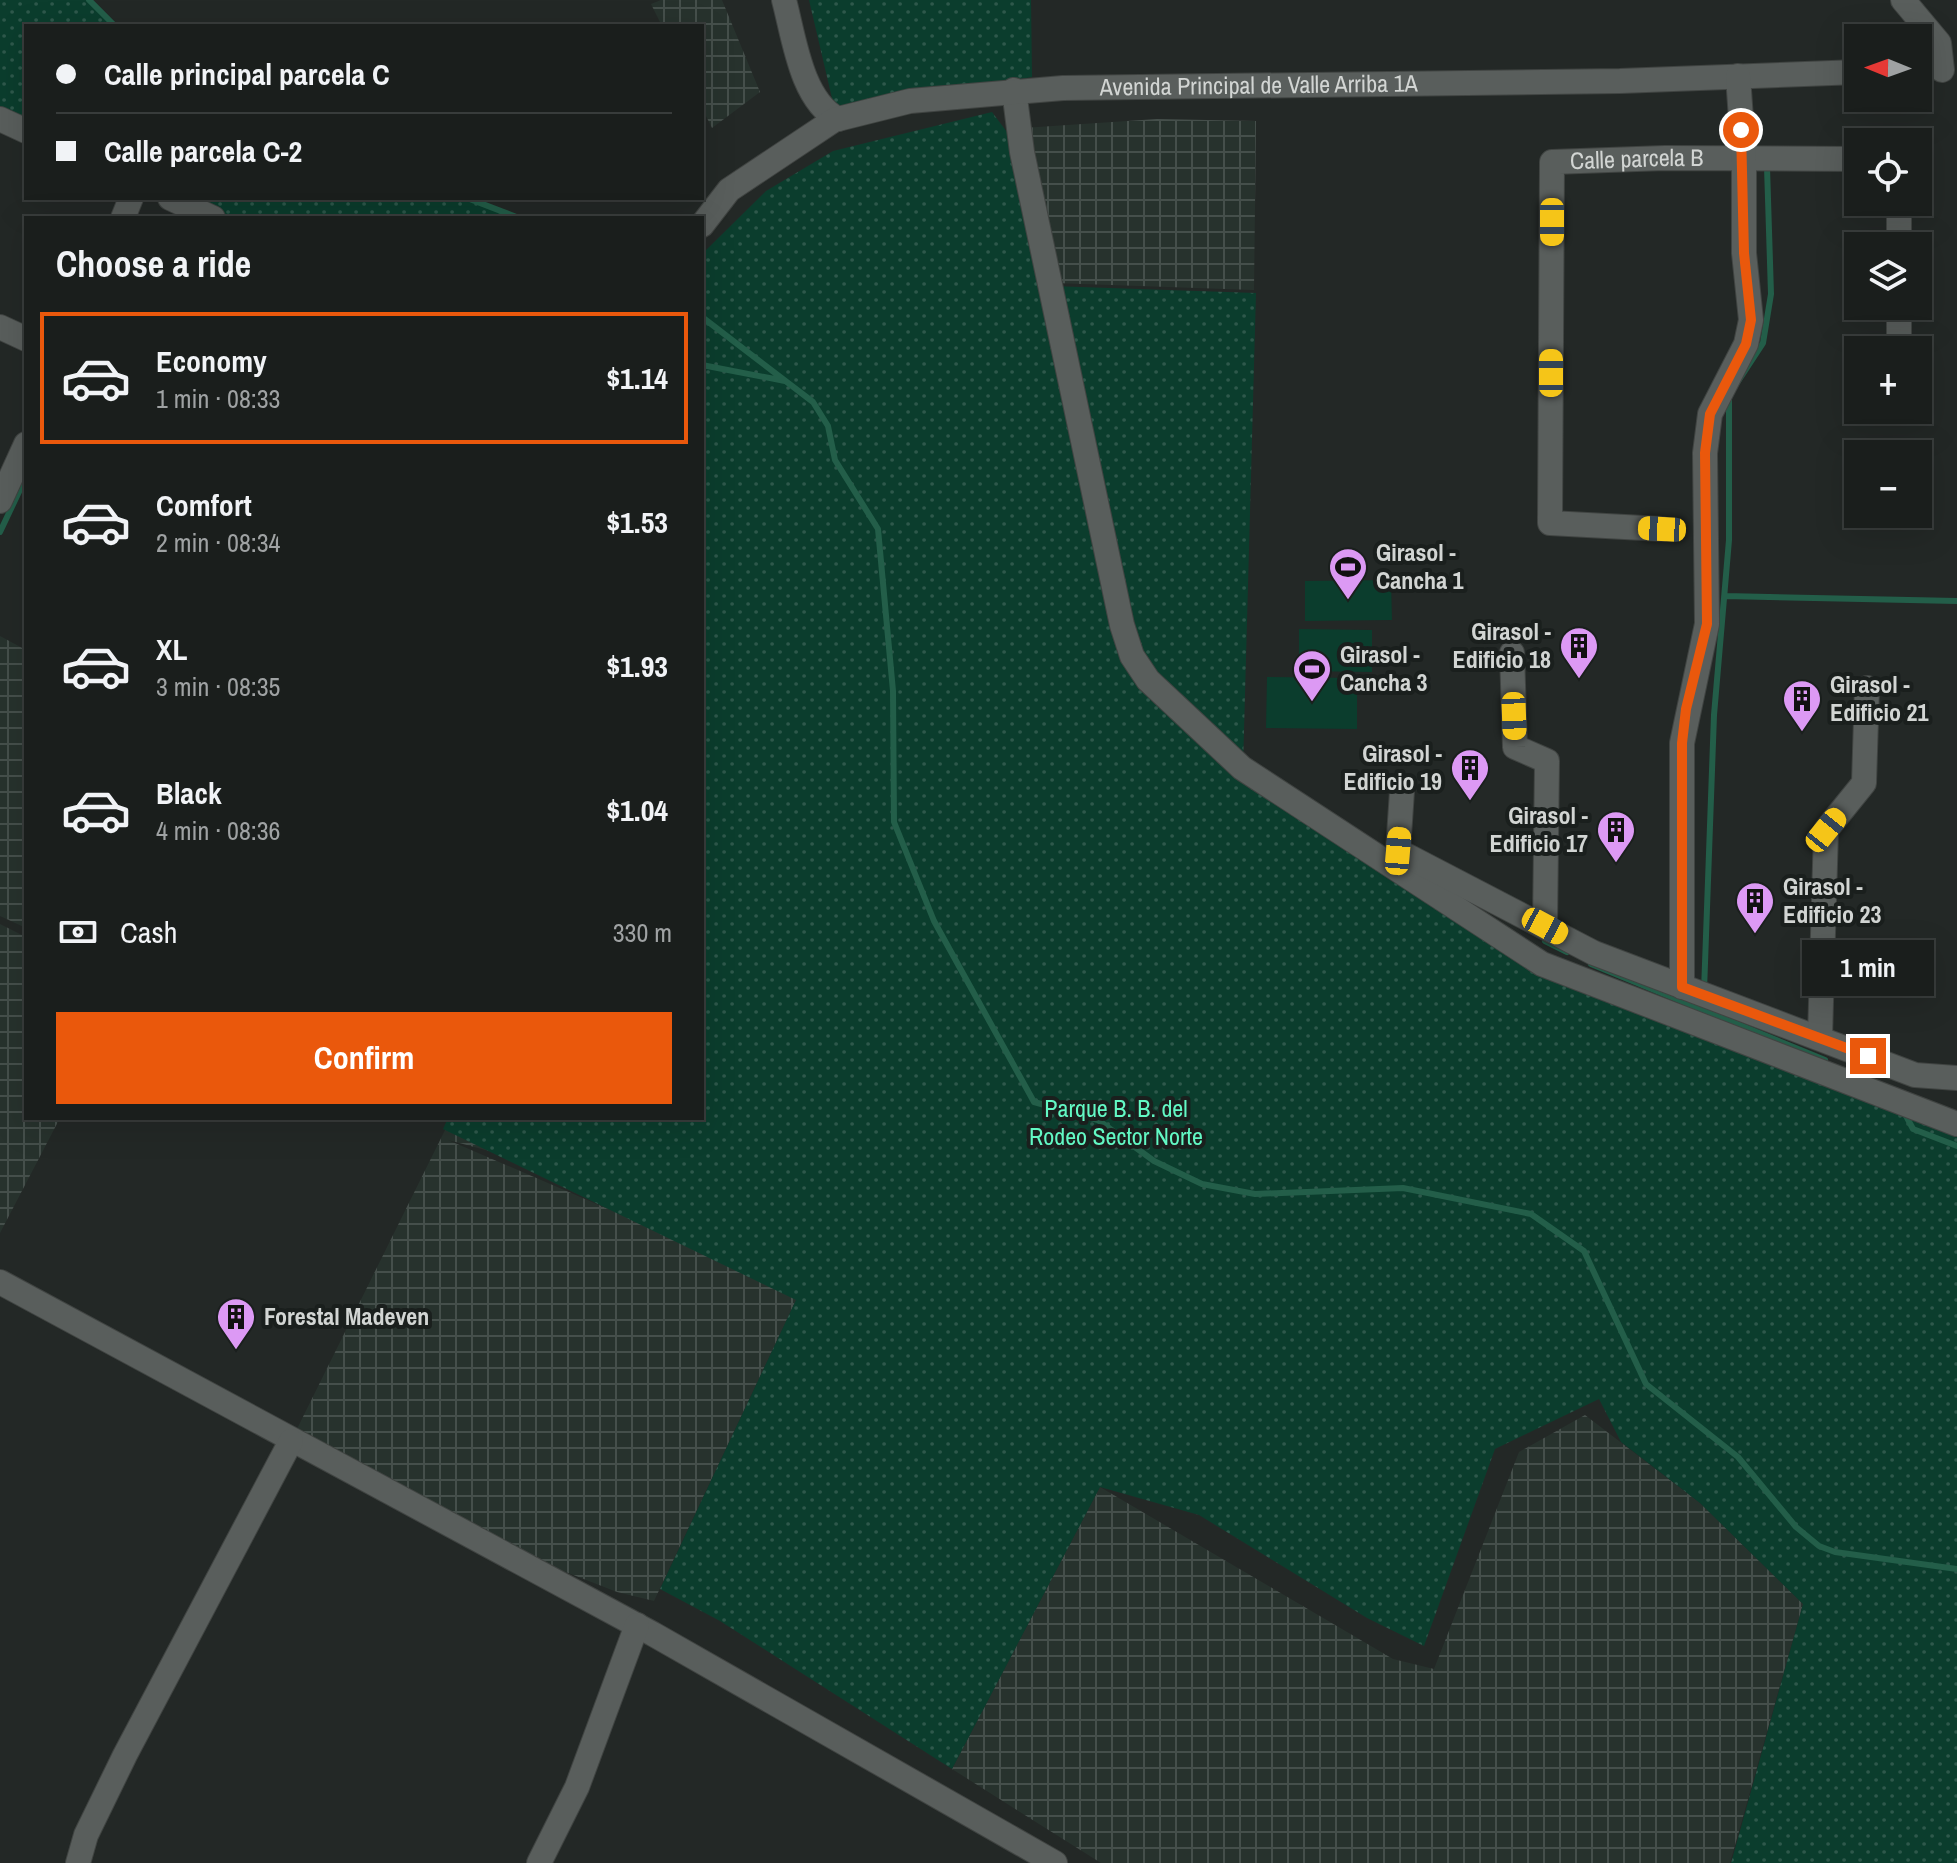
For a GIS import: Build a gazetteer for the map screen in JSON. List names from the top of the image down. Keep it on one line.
{"streets":{"street":["Avenida Principal de Valle Arriba 1A","Calle parcela B"]},"parks":["Parque B. B. del Rodeo Sector Norte"],"places":{"sports":["Girasol - Cancha 1","Girasol - Cancha 3"],"building":["Girasol - Edificio 18","Girasol - Edificio 21","Girasol - Edificio 19","Girasol - Edificio 17","Girasol - Edificio 23","Forestal Madeven"]},"north":"left","page":{"map_buttons":["+","−"],"banner":["Calle principal parcela C","Calle parcela C-2"],"heading":"Choose a ride","list":[{"name":"Economy","note":"1 min · 08:33","value":"$1.14"},{"name":"Comfort","note":"2 min · 08:34","value":"$1.53"},{"name":"XL","note":"3 min · 08:35","value":"$1.93"},{"name":"Black","note":"4 min · 08:36","value":"$1.04"}],"pay":["Cash","330 m"],"bubble":"1 min","buttons":"Confirm"}}
